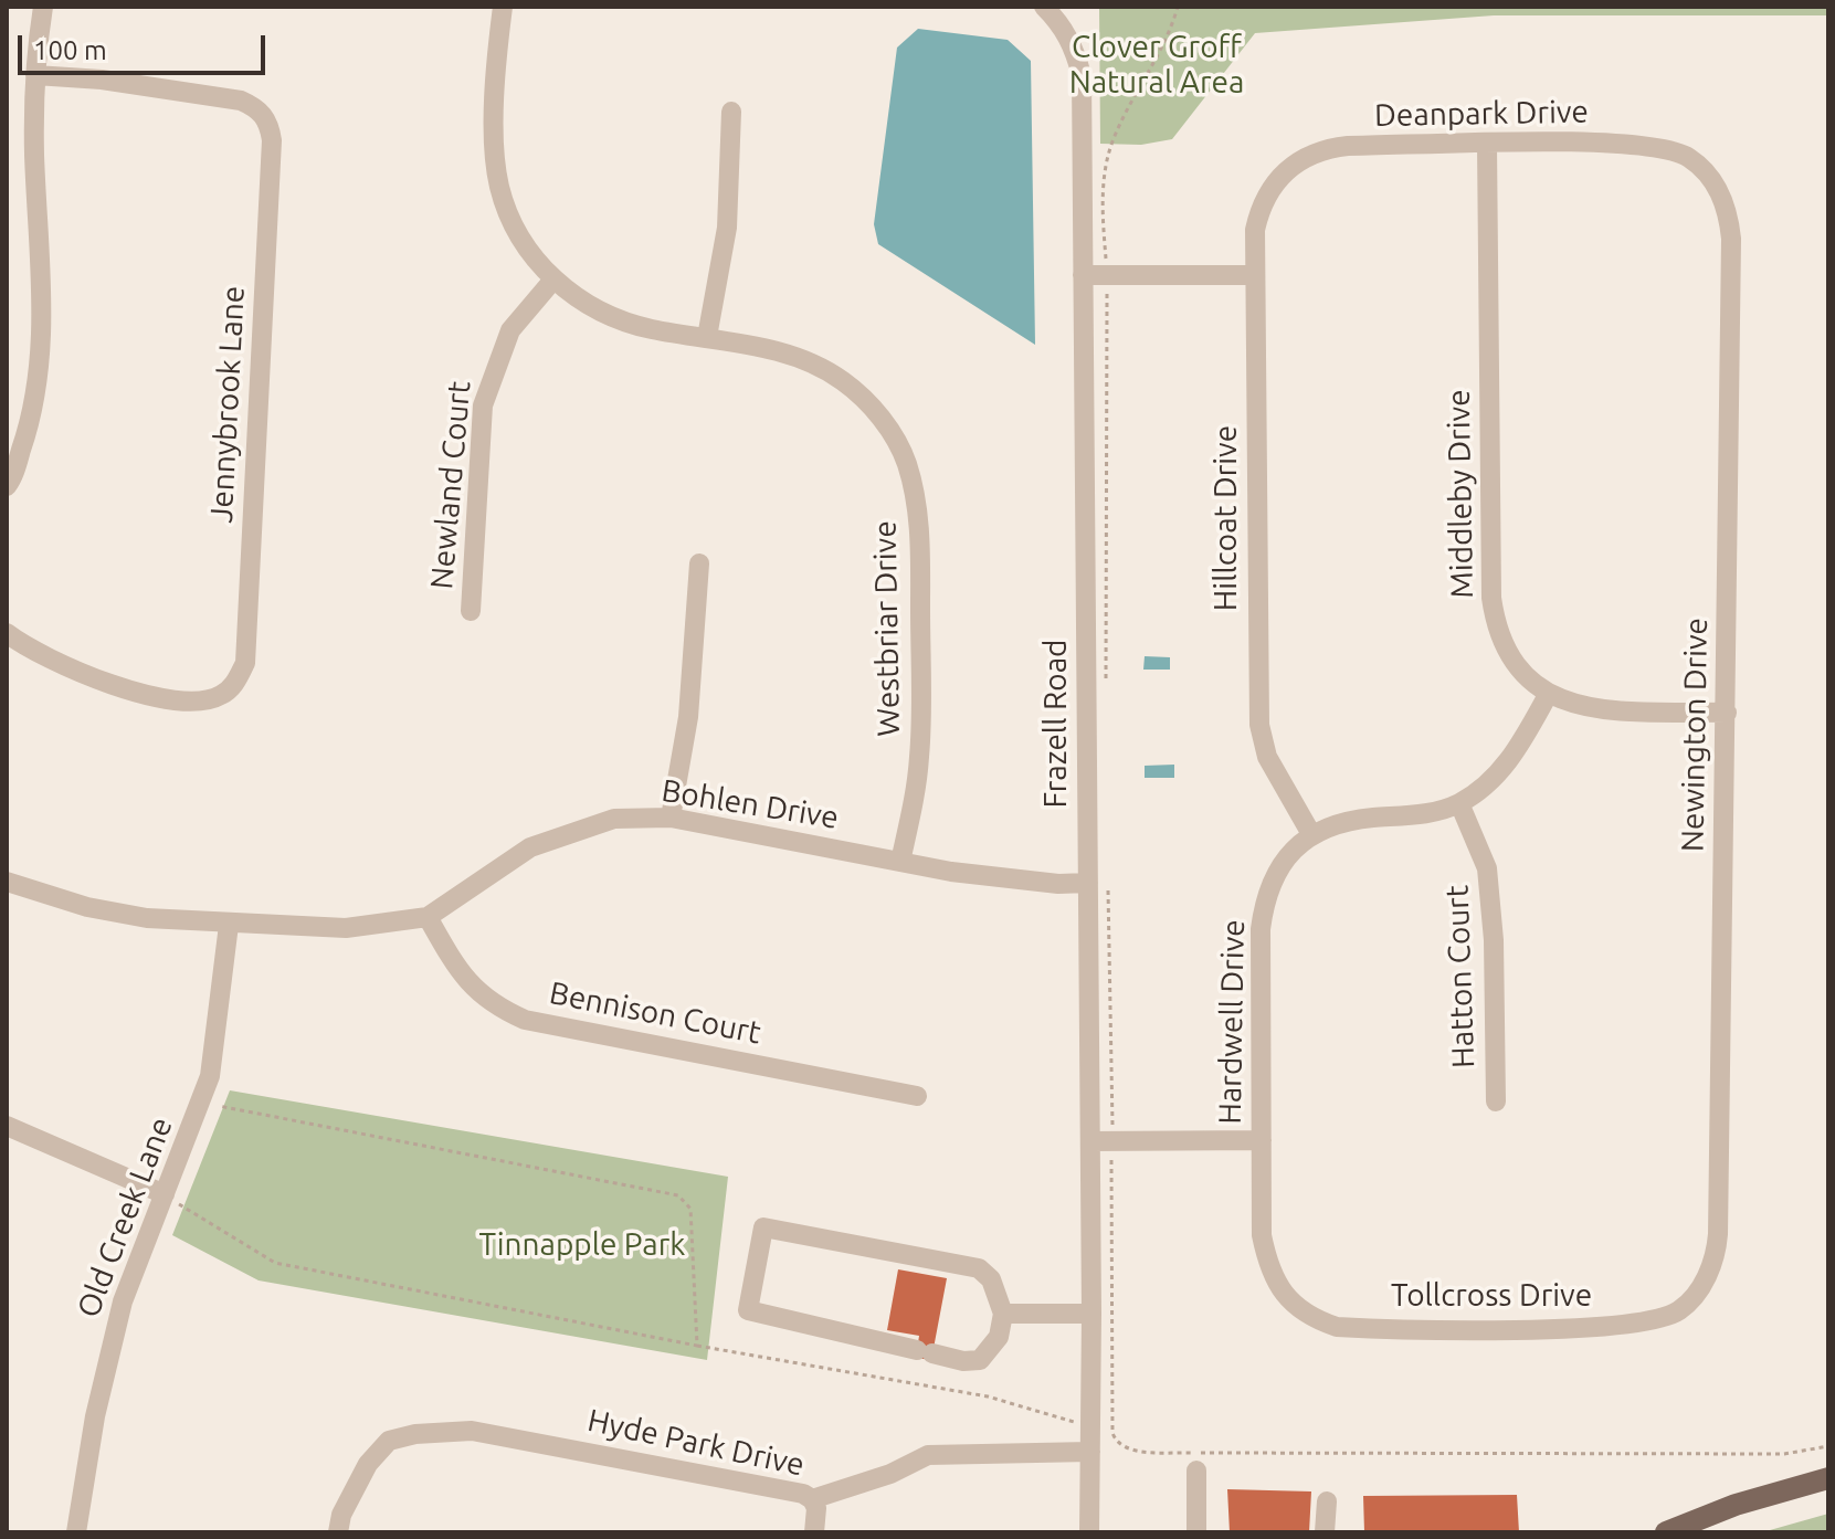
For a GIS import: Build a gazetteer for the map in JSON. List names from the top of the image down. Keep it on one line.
{"streets":{"street":["Deanpark Drive","Jennybrook Lane","Newland Court","Middleby Drive","Hillcoat Drive","Westbriar Drive","Frazell Road","Newington Drive","Bohlen Drive","Hatton Court","Bennison Court","Hardwell Drive","Old Creek Lane","Tollcross Drive","Hyde Park Drive"]},"crossings":[["Deanpark Drive","Middleby Drive"],["Deanpark Drive","Hillcoat Drive"],["Deanpark Drive","Newington Drive"],["Newland Court","Westbriar Drive"],["Middleby Drive","Newington Drive"],["Middleby Drive","Hardwell Drive"],["Hillcoat Drive","Hardwell Drive"],["Westbriar Drive","Bohlen Drive"],["Frazell Road","Bohlen Drive"],["Frazell Road","Hyde Park Drive"],["Newington Drive","Tollcross Drive"],["Bohlen Drive","Bennison Court"],["Bohlen Drive","Old Creek Lane"],["Hatton Court","Hardwell Drive"],["Hardwell Drive","Tollcross Drive"]],"parks":["Clover Groff Natural Area","Tinnapple Park"],"scale_bar":"100 m"}
